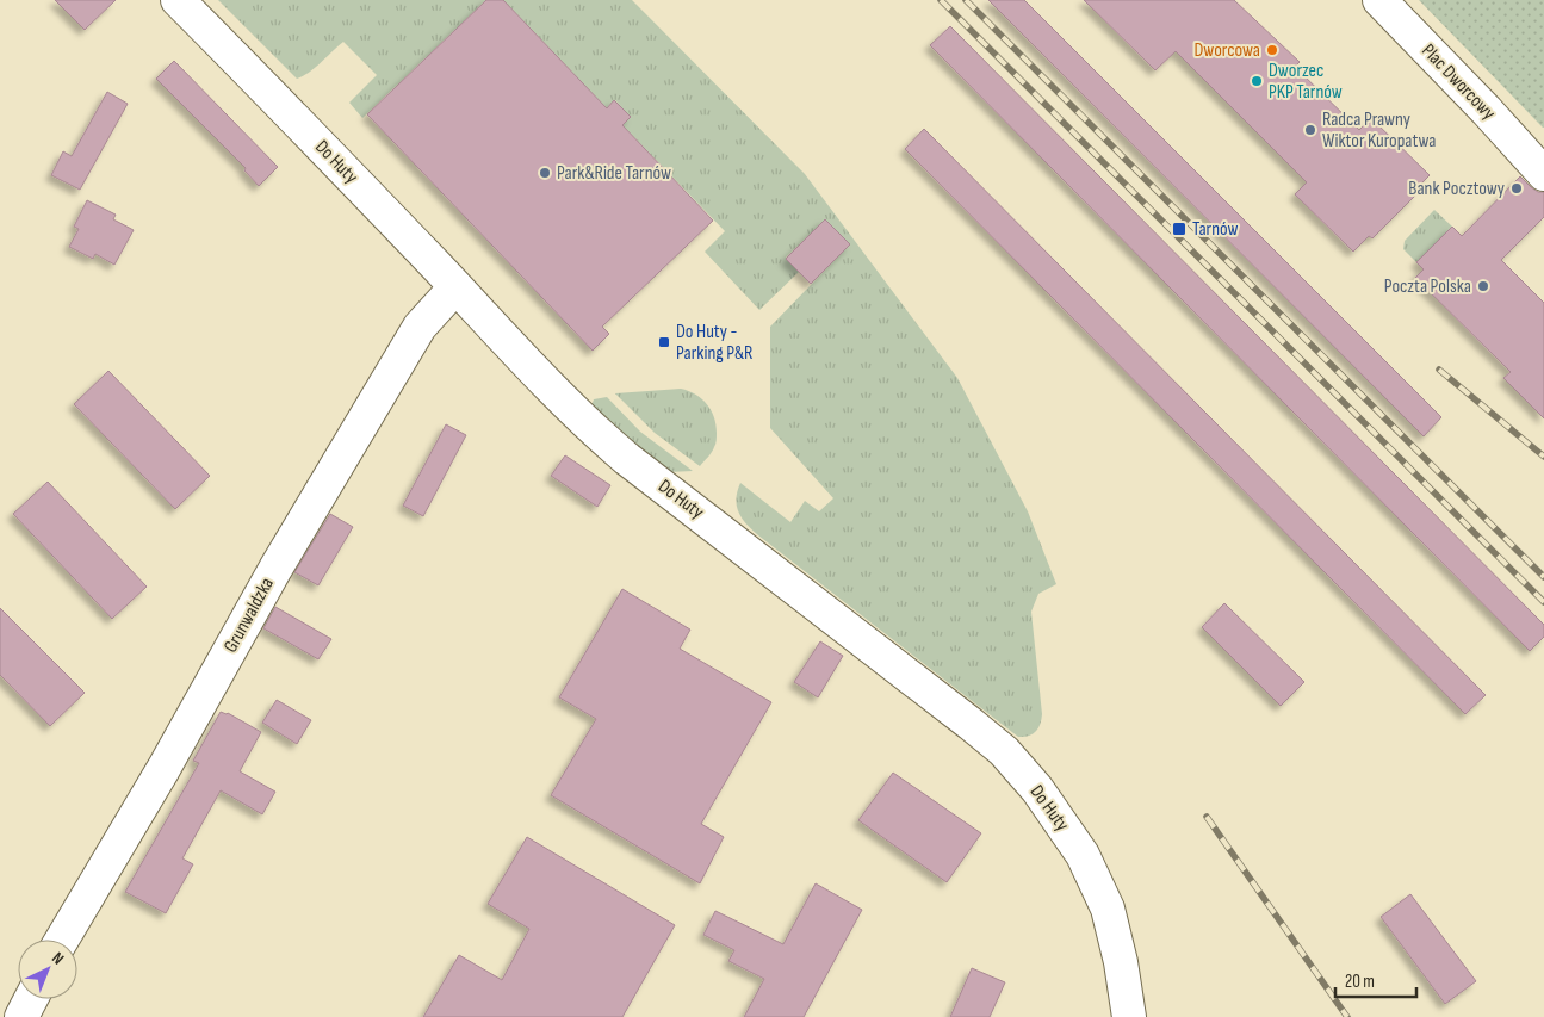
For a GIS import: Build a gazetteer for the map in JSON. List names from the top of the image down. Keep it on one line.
{"streets":{"street":["Plac Dworcowy","Do Huty","Grunwaldzka"]},"crossings":[["Do Huty","Grunwaldzka"]],"places":{"other":["Dworcowa","Dworzec PKP Tarnów","Radca Prawny Wiktor Kuropatwa","Park&Ride Tarnów","Bank Pocztowy","Poczta Polska"],"transit":["Tarnów","Do Huty - Parking P&R"]},"scale_bar":"20 m","north":"top right"}
